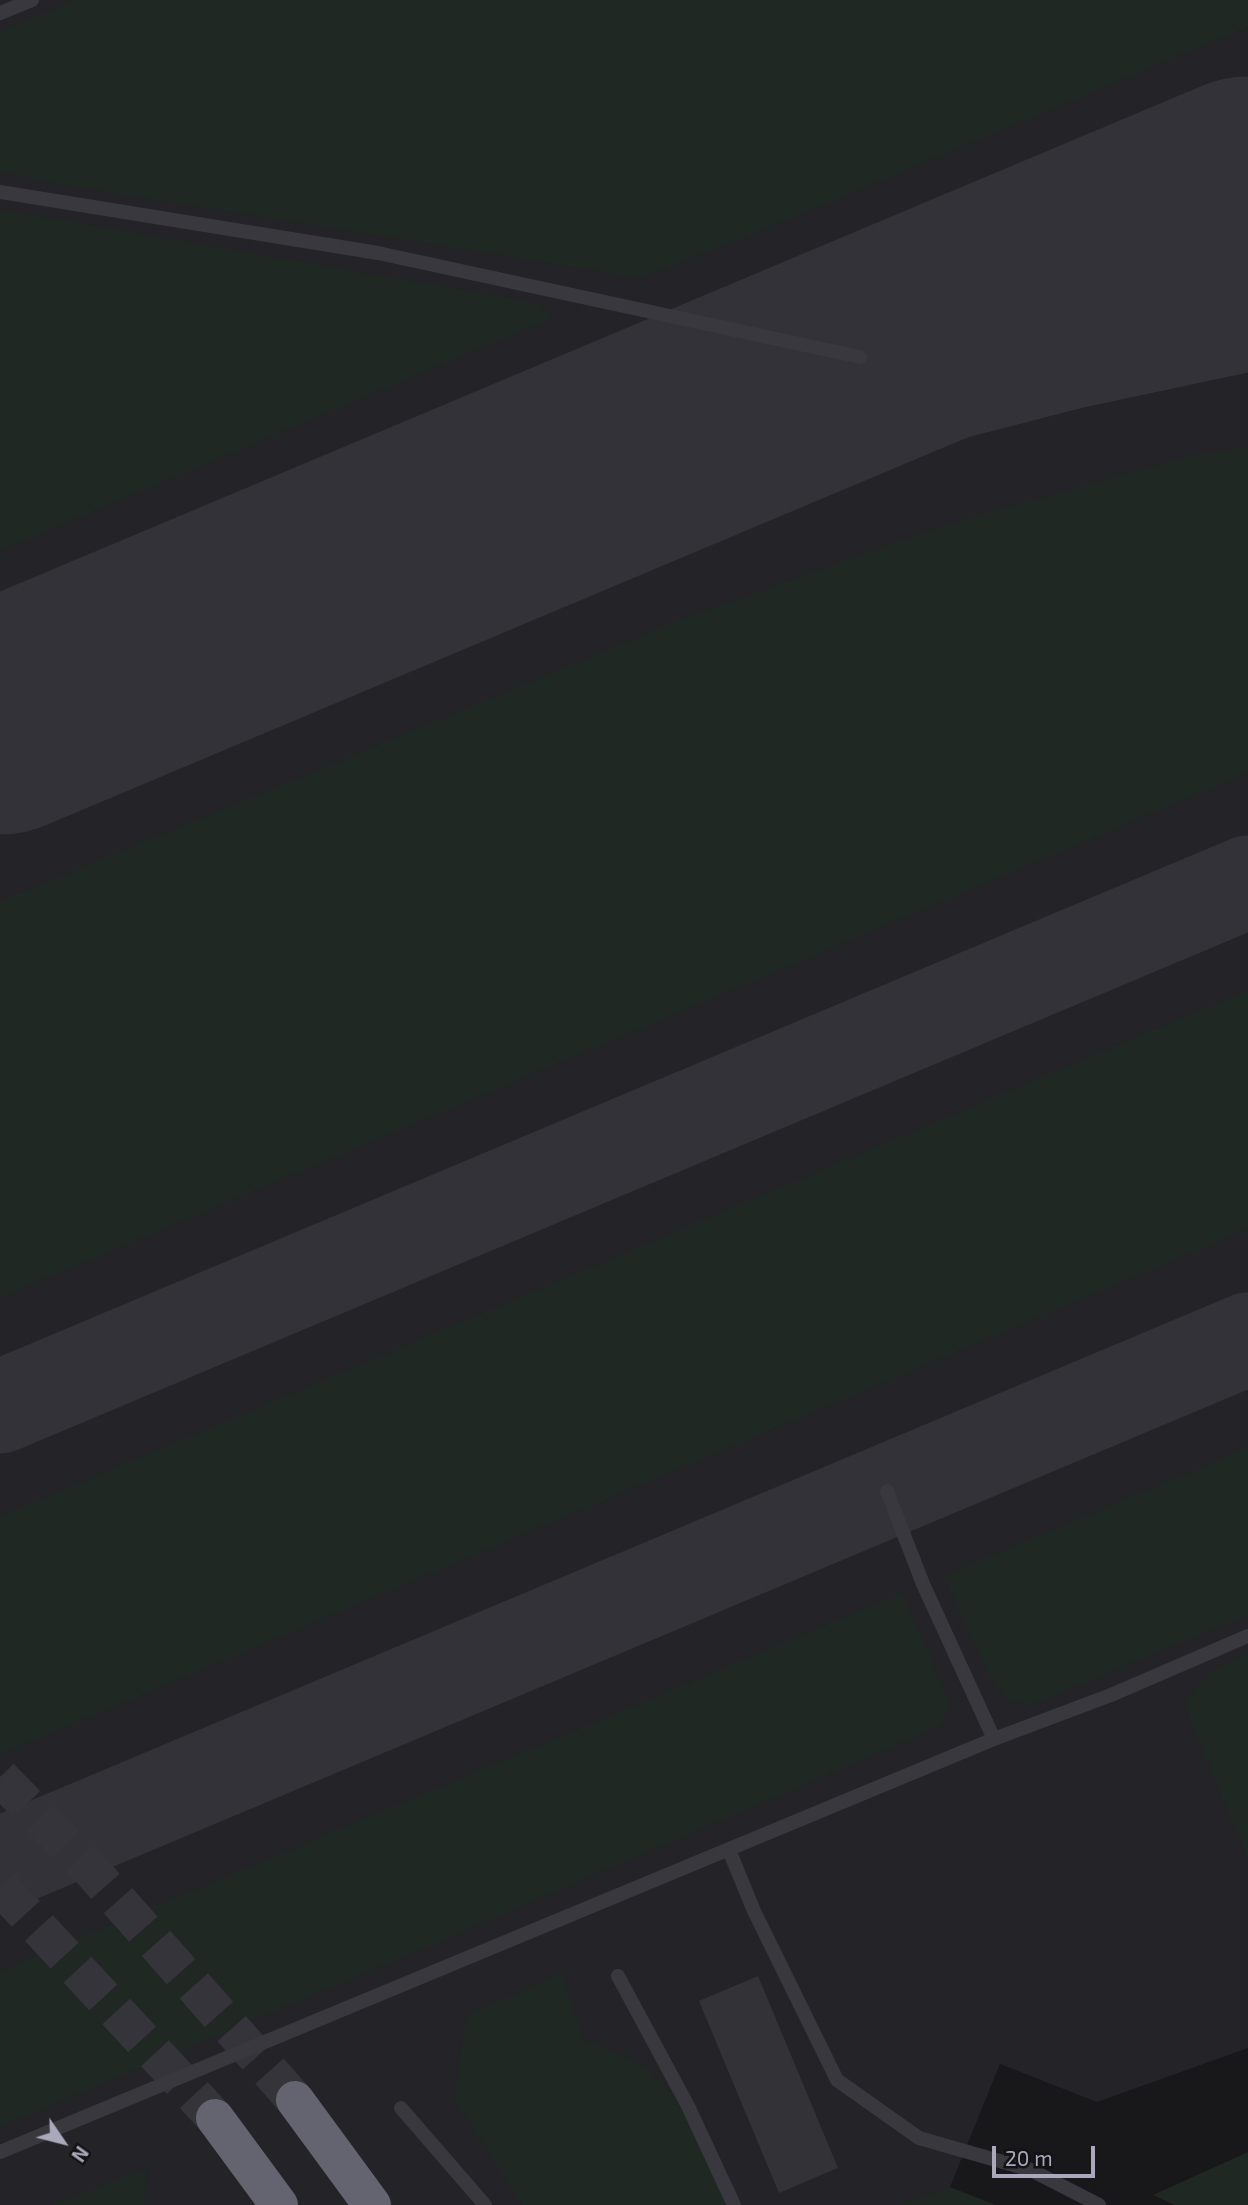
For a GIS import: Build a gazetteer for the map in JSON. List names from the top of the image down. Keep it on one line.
{"scale_bar":"20 m","north":"bottom right"}
